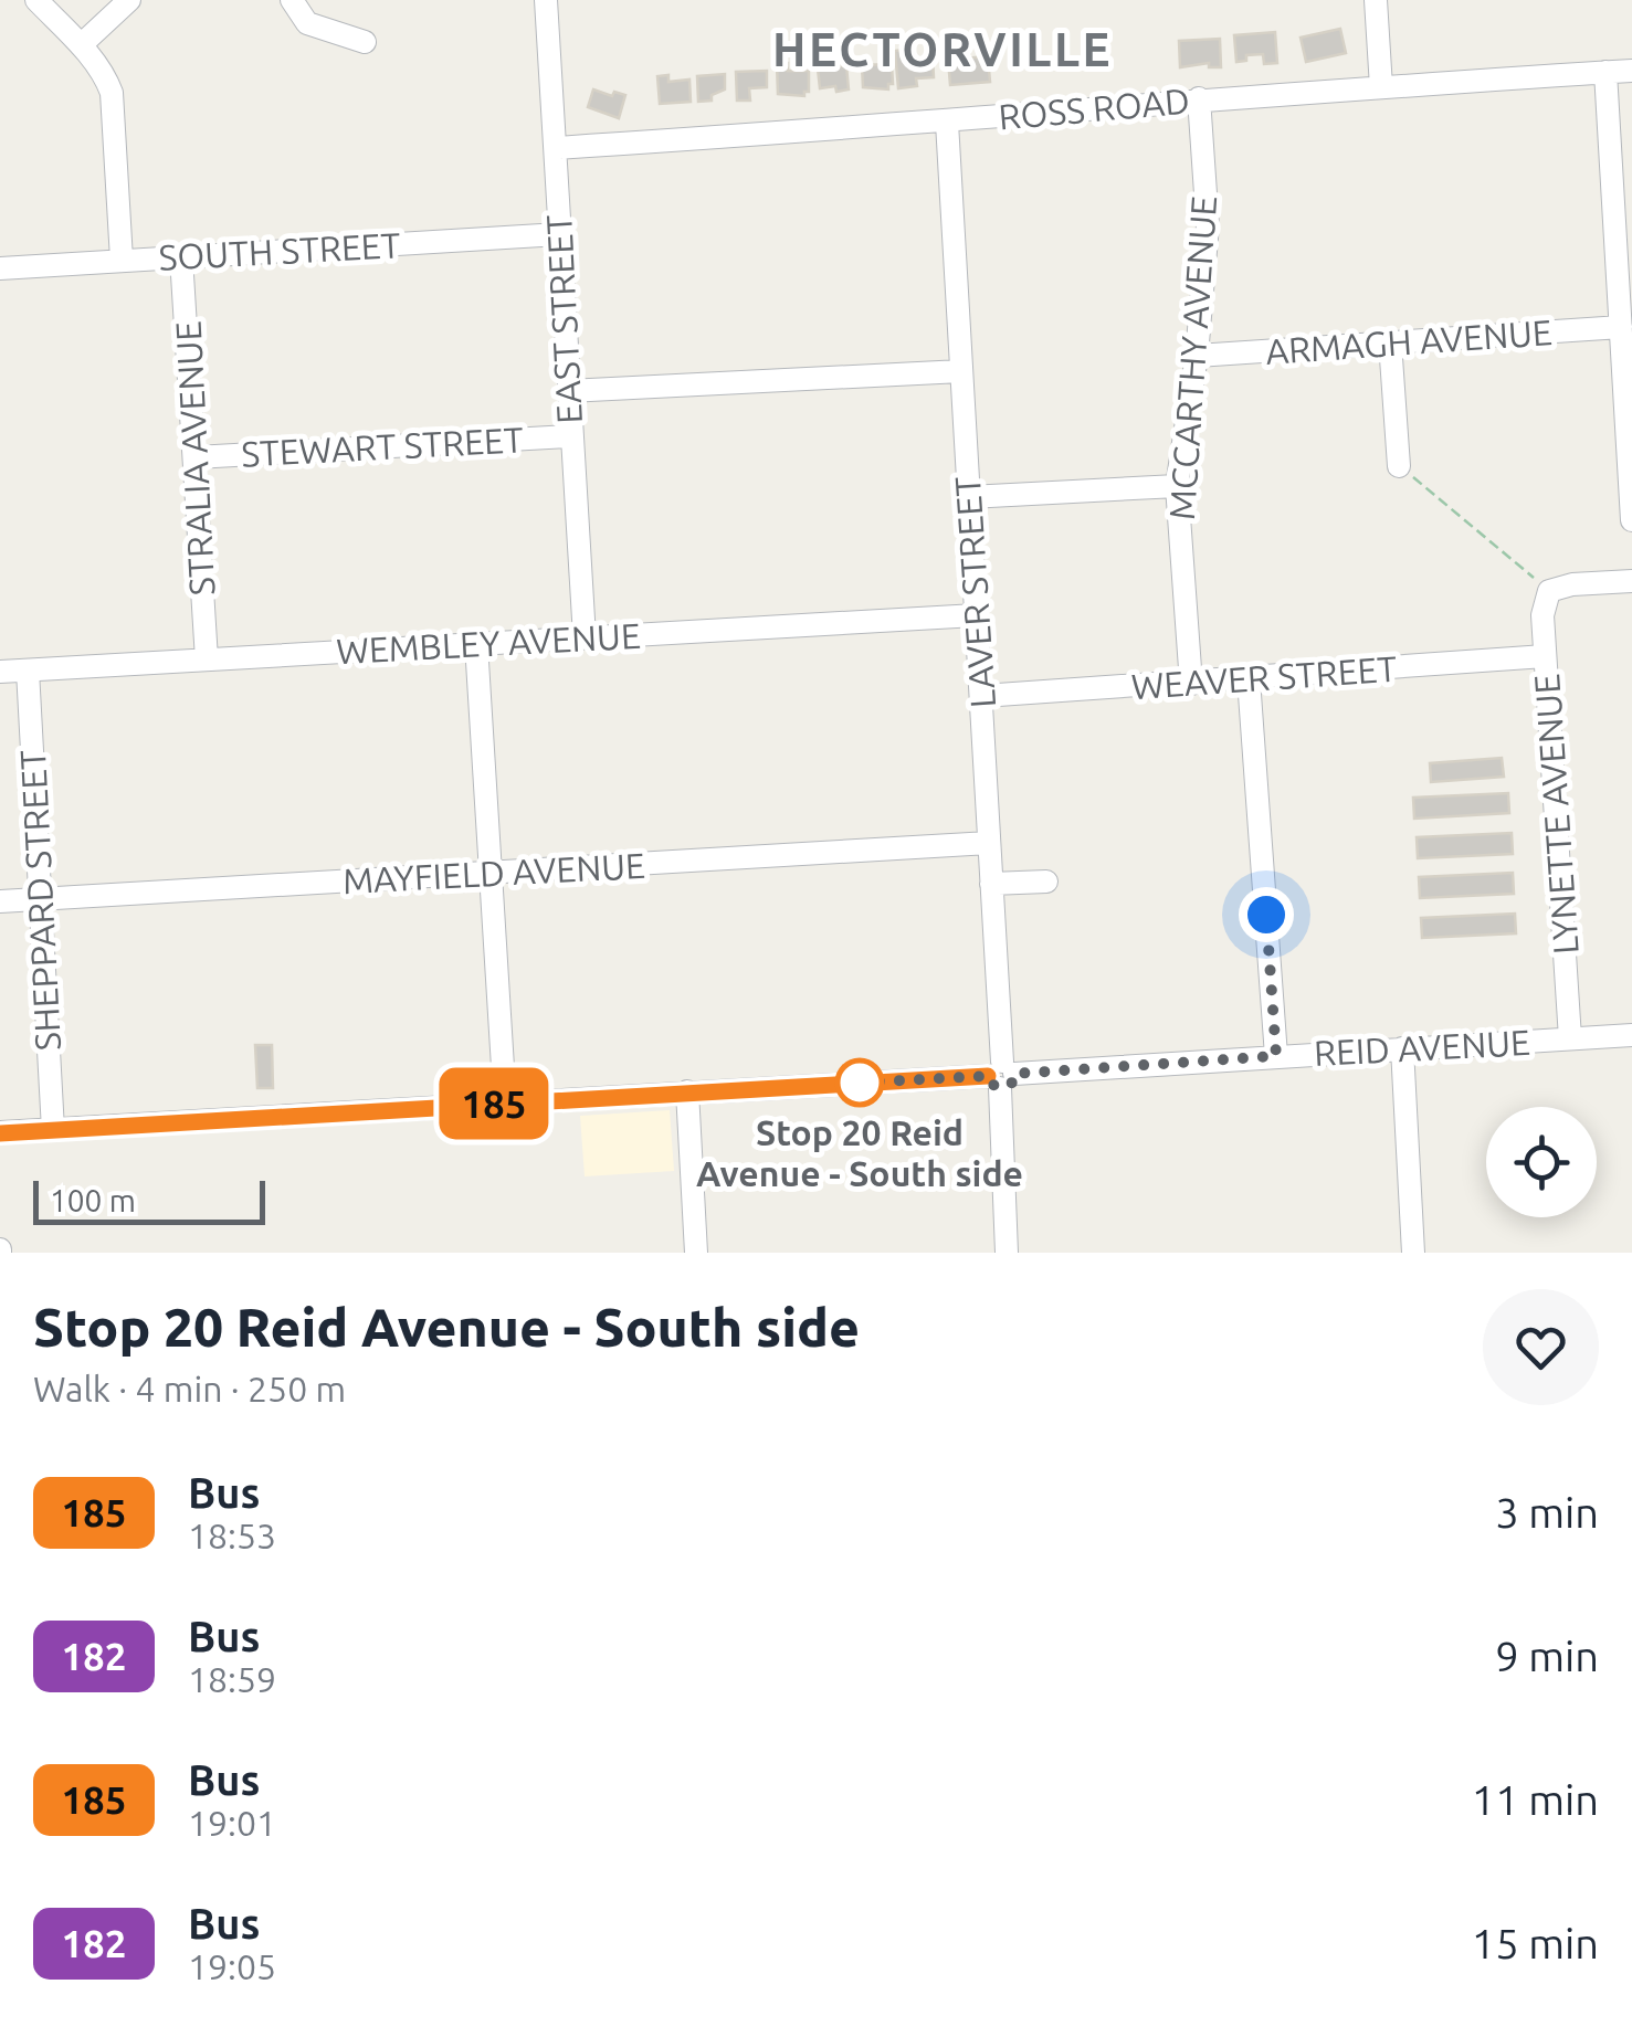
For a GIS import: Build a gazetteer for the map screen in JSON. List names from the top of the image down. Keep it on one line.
{"streets":{"street":["ROSS ROAD","SOUTH STREET","EAST STREET","ARMAGH AVENUE","MCCARTHY AVENUE","STEWART STREET","STRALIA AVENUE","LAVER STREET","WEMBLEY AVENUE","WEAVER STREET","LYNETTE AVENUE","MAYFIELD AVENUE","SHEPPARD STREET","REID AVENUE"]},"crossings":[["ROSS ROAD","EAST STREET"],["ROSS ROAD","MCCARTHY AVENUE"],["ROSS ROAD","LAVER STREET"],["SOUTH STREET","EAST STREET"],["SOUTH STREET","STRALIA AVENUE"],["EAST STREET","STEWART STREET"],["EAST STREET","WEMBLEY AVENUE"],["ARMAGH AVENUE","MCCARTHY AVENUE"],["MCCARTHY AVENUE","WEAVER STREET"],["STEWART STREET","STRALIA AVENUE"],["STRALIA AVENUE","WEMBLEY AVENUE"],["LAVER STREET","WEMBLEY AVENUE"],["LAVER STREET","WEAVER STREET"],["LAVER STREET","MAYFIELD AVENUE"],["LAVER STREET","REID AVENUE"],["WEMBLEY AVENUE","SHEPPARD STREET"],["WEAVER STREET","LYNETTE AVENUE"],["LYNETTE AVENUE","REID AVENUE"],["MAYFIELD AVENUE","SHEPPARD STREET"],["SHEPPARD STREET","REID AVENUE"]],"districts":["HECTORVILLE"],"places":["Stop 20 Reid Avenue - South side"],"lines":["bus line 185"],"scale_bar":"100 m","page":{"on_map":"185","scale":"100 m","heading":["Stop 20 Reid Avenue - South side","Walk · 4 min · 250 m"],"list":[{"mark":"185","name":"Bus","note":"18:53","value":"3 min"},{"mark":"182","name":"Bus","note":"18:59","value":"9 min"},{"mark":"185","name":"Bus","note":"19:01","value":"11 min"},{"mark":"182","name":"Bus","note":"19:05","value":"15 min"}]}}
